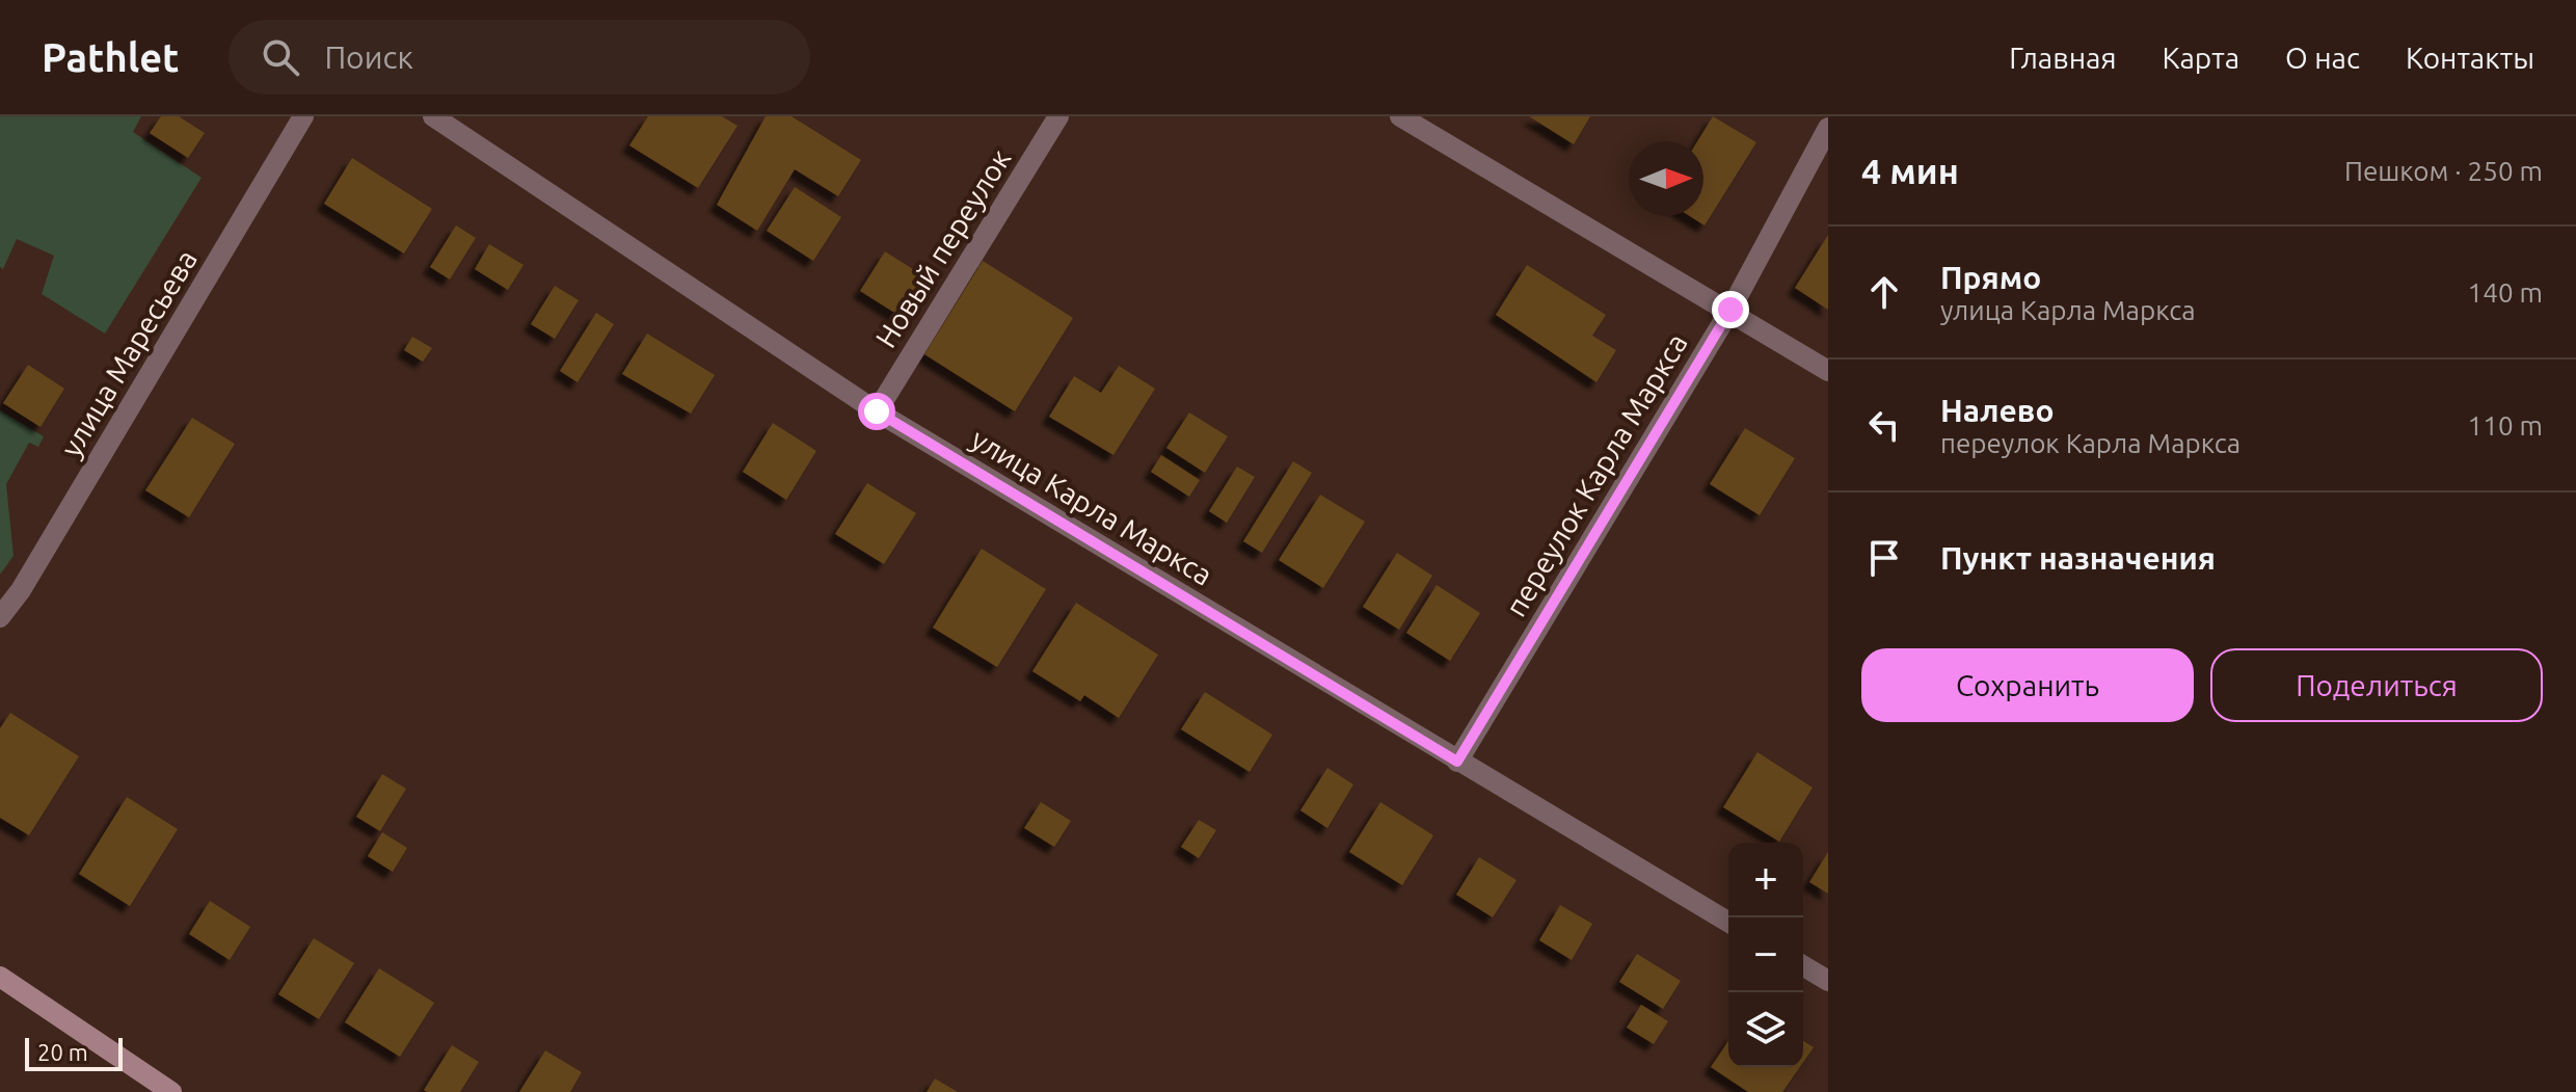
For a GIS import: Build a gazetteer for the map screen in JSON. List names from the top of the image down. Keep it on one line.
{"streets":{"street":["Новый переулок","улица Маресьева","переулок Карла Маркса","улица Карла Маркса"]},"crossings":[["Новый переулок","улица Карла Маркса"],["переулок Карла Маркса","улица Карла Маркса"]],"scale_bar":"20 m","north":"right","page":{"header":"Pathlet","search":"Поиск","nav":["Главная","Карта","О нас","Контакты"],"heading":["4 мин","Пешком · 250 m"],"list":[["Прямо","улица Карла Маркса","140 m"],["Налево","переулок Карла Маркса","110 m"],"Пункт назначения"],"buttons":["Сохранить","Поделиться"],"map_buttons":["+","−"],"scale":"20 m"}}
